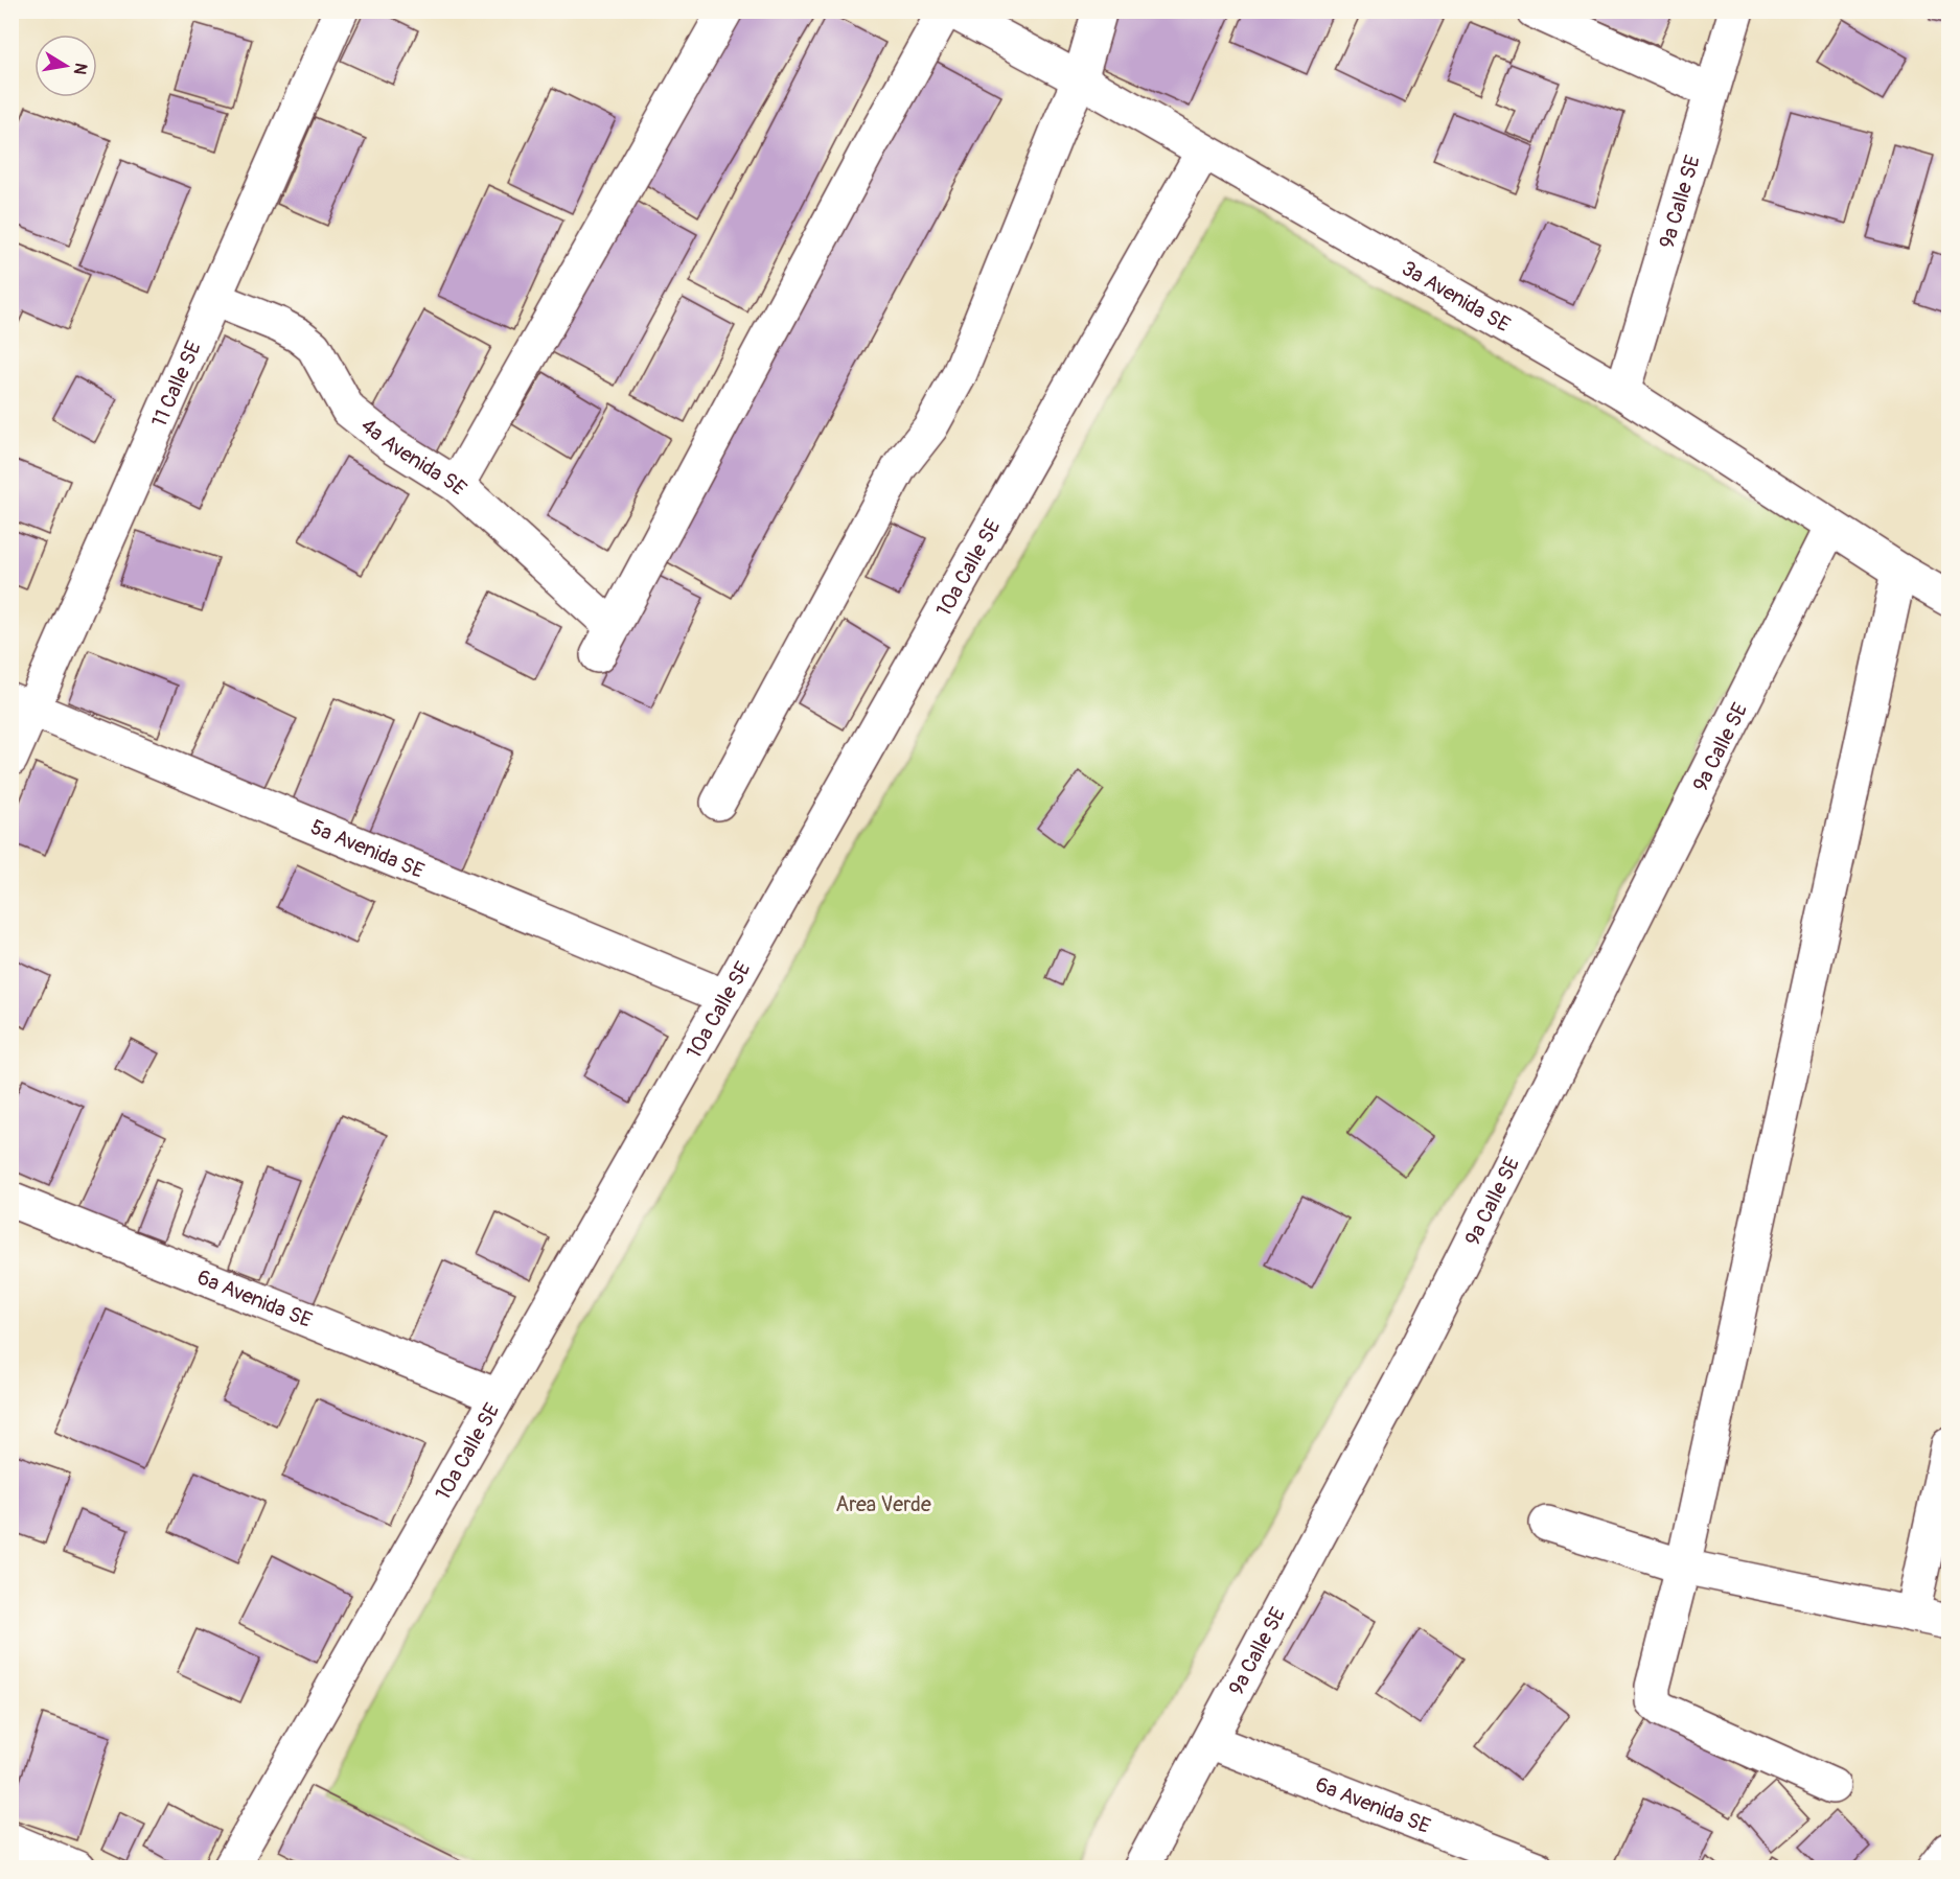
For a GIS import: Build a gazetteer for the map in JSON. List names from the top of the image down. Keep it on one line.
{"streets":{"street":["9a Calle SE","3a Avenida SE","11 Calle SE","4a Avenida SE","10a Calle SE","5a Avenida SE","6a Avenida SE"]},"crossings":[["9a Calle SE","3a Avenida SE"],["9a Calle SE","6a Avenida SE"],["3a Avenida SE","10a Calle SE"],["11 Calle SE","4a Avenida SE"],["11 Calle SE","5a Avenida SE"],["10a Calle SE","5a Avenida SE"],["10a Calle SE","6a Avenida SE"]],"parks":["Area Verde"],"north":"right"}
